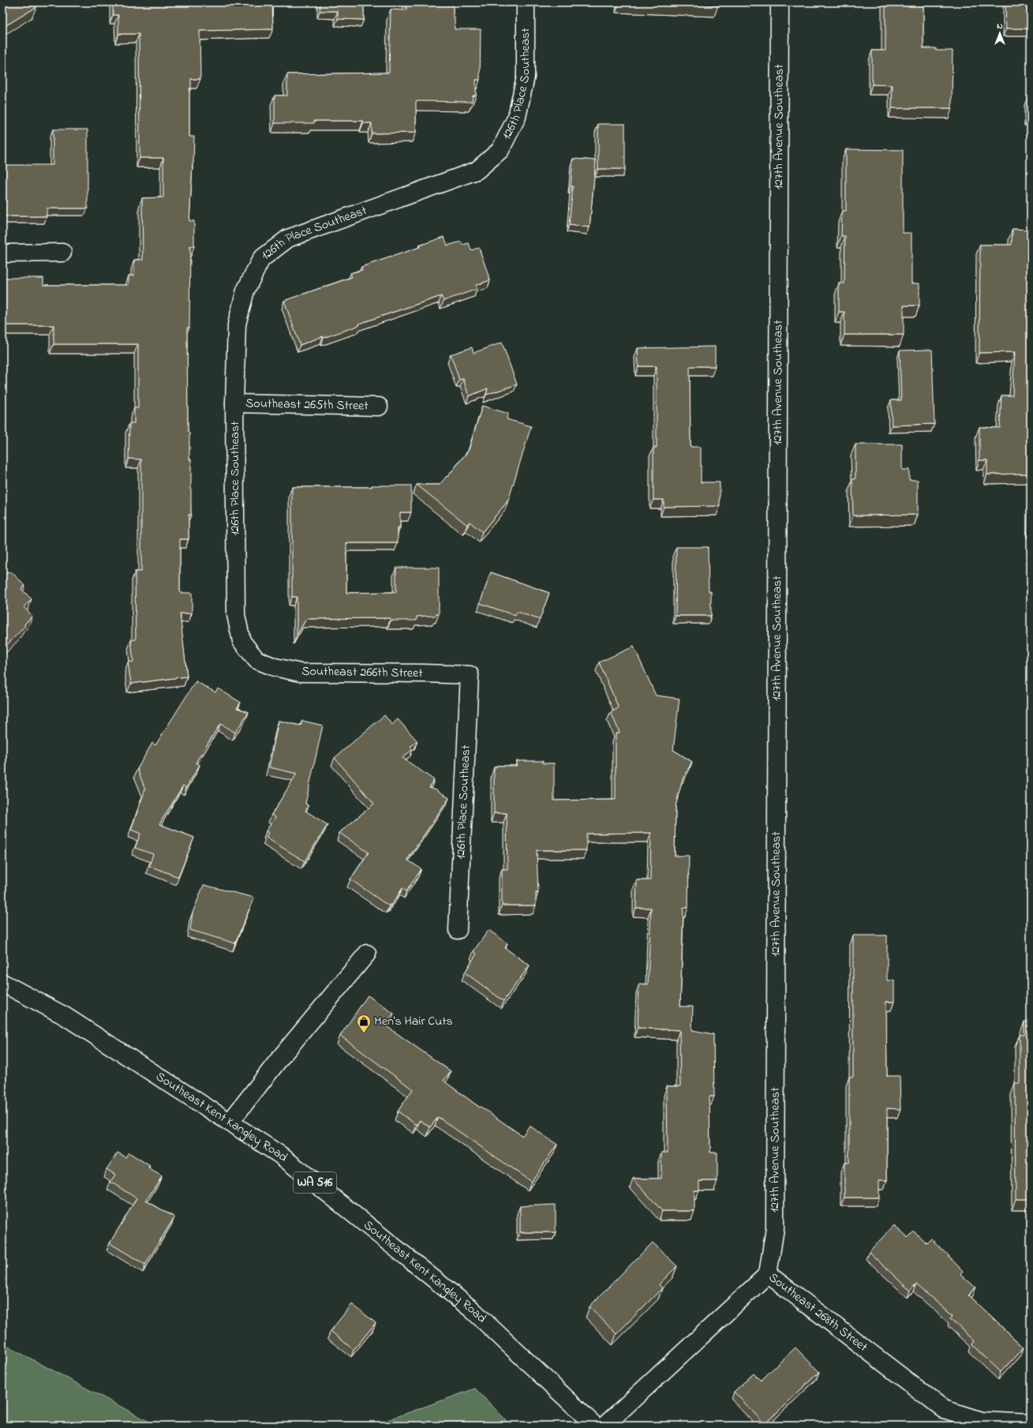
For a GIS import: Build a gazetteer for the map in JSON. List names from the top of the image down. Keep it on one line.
{"streets":{"street":["126th Place Southeast","127th Avenue Southeast","Southeast 265th Street","Southeast 266th Street","Southeast Kent Kangley Road","WA 516","Southeast 268th Street"]},"crossings":[["126th Place Southeast","Southeast 265th Street"],["126th Place Southeast","Southeast 266th Street"],["127th Avenue Southeast","Southeast 268th Street"]],"places":{"shop":["Men's Hair Cuts"]},"north":"top"}
